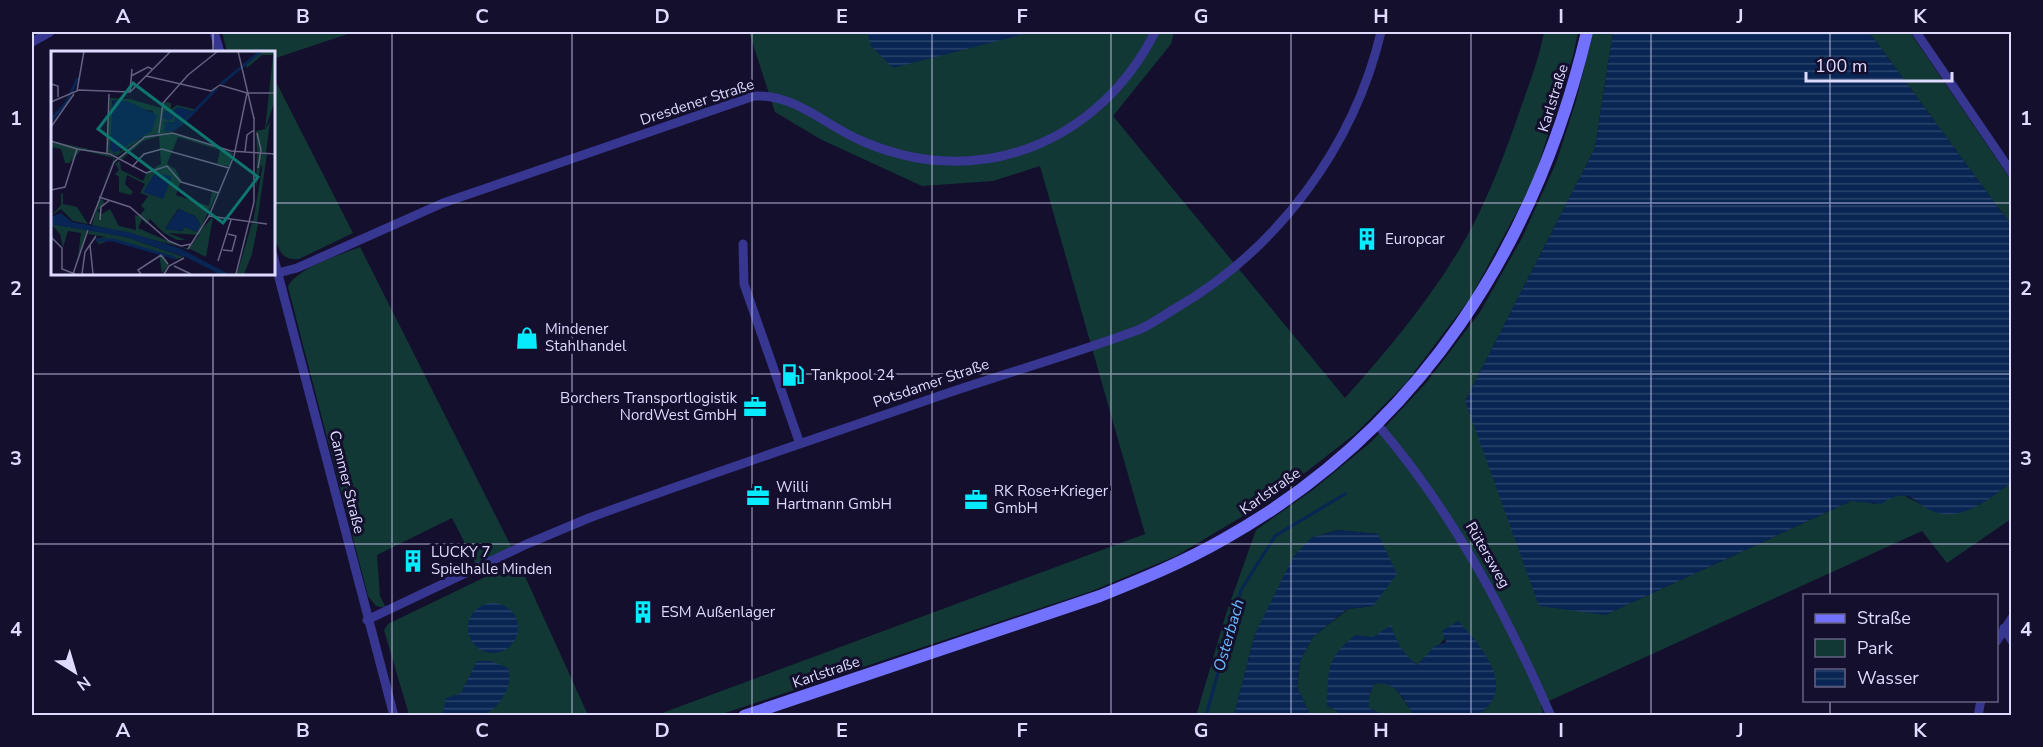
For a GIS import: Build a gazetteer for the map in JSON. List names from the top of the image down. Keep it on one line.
{"streets":{"street":["Karlstraße","Dresdener Straße","Potsdamer Straße","Cammer Straße","Rütersweg"]},"crossings":[["Karlstraße","Rütersweg"],["Dresdener Straße","Cammer Straße"],["Potsdamer Straße","Cammer Straße"]],"water":["Osterbach"],"places":{"building":["Europcar","LUCKY 7 Spielhalle Minden","ESM Außenlager"],"shop":["Mindener Stahlhandel"],"fuel station":["Tankpool 24"],"office":["Borchers Transportlogistik NordWest GmbH","Willi Hartmann GmbH","RK Rose+Krieger GmbH"]},"legend":["Straße","Park","Wasser"],"scale_bar":"100 m","north":"bottom right","grid":{"columns":["A","B","C","D","E","F","G","H","I","J","K"],"rows":["1","2","3","4"]}}
